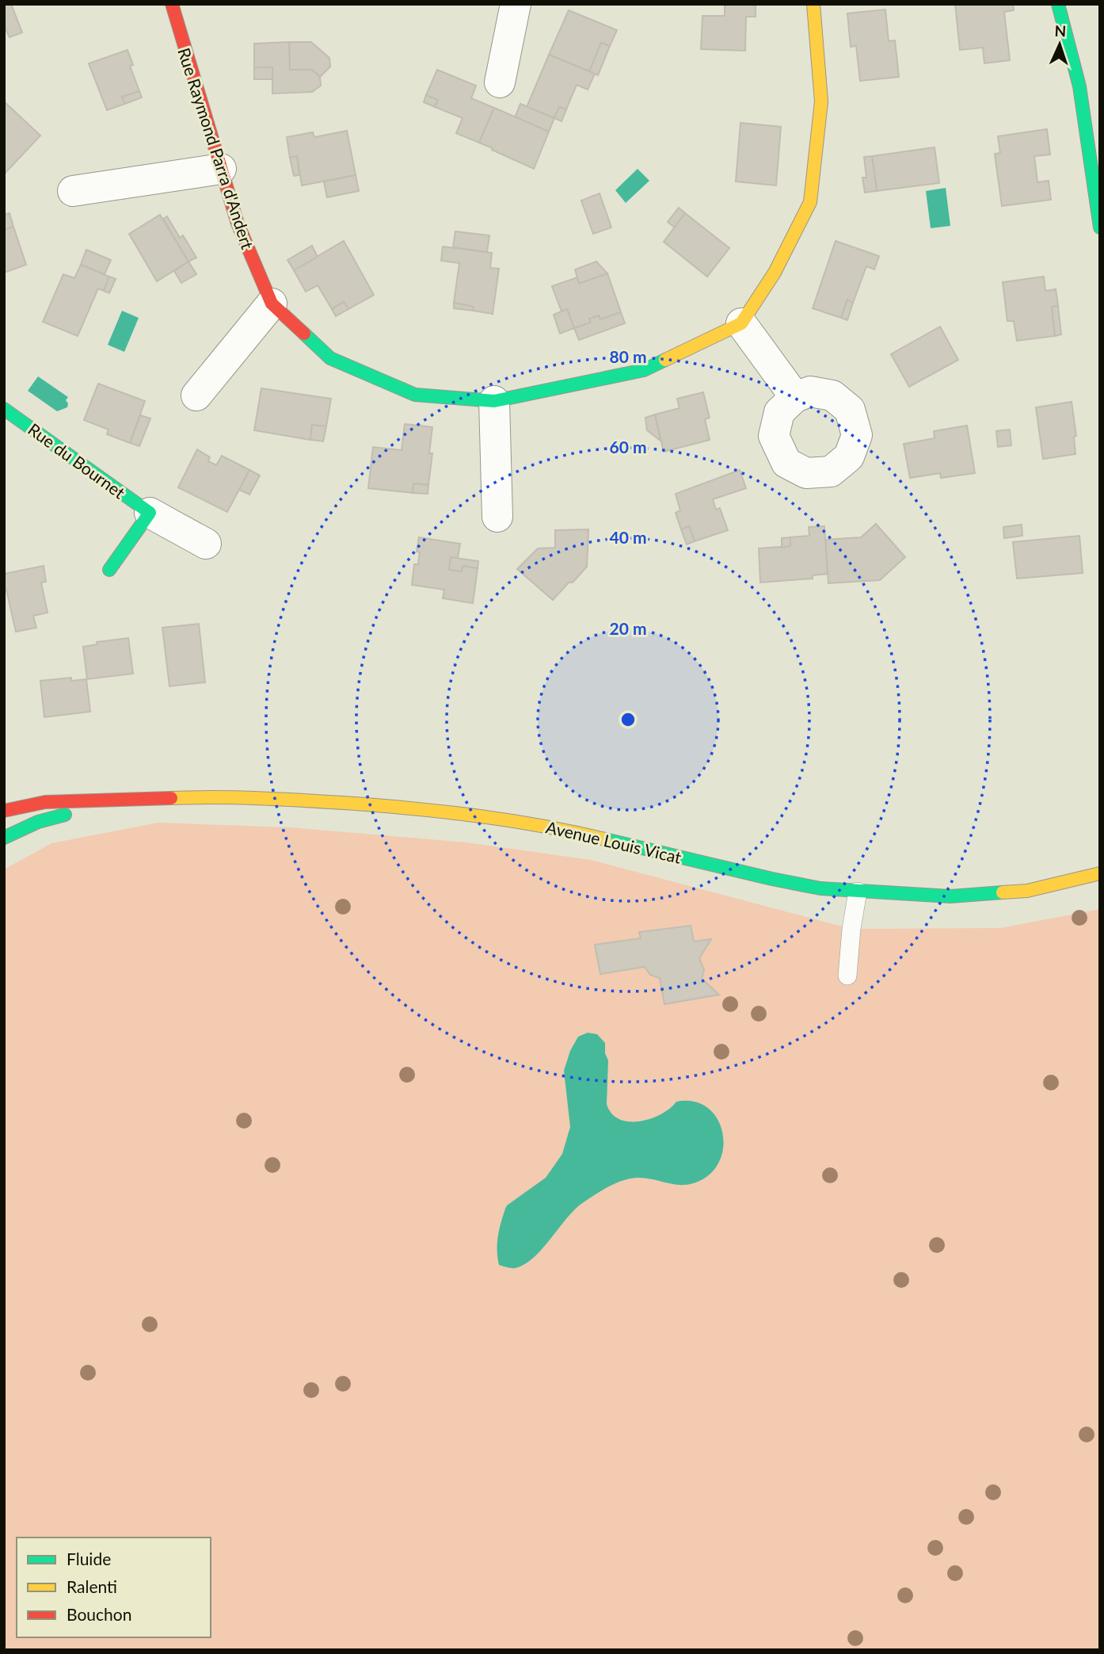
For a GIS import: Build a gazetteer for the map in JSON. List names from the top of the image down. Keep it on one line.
{"streets":{"street":["Rue Raymond Parra d'Andert","Rue du Bournet","Avenue Louis Vicat"]},"legend":["Fluide","Ralenti","Bouchon"],"north":"top","rings":["80 m","60 m","40 m","20 m"]}
